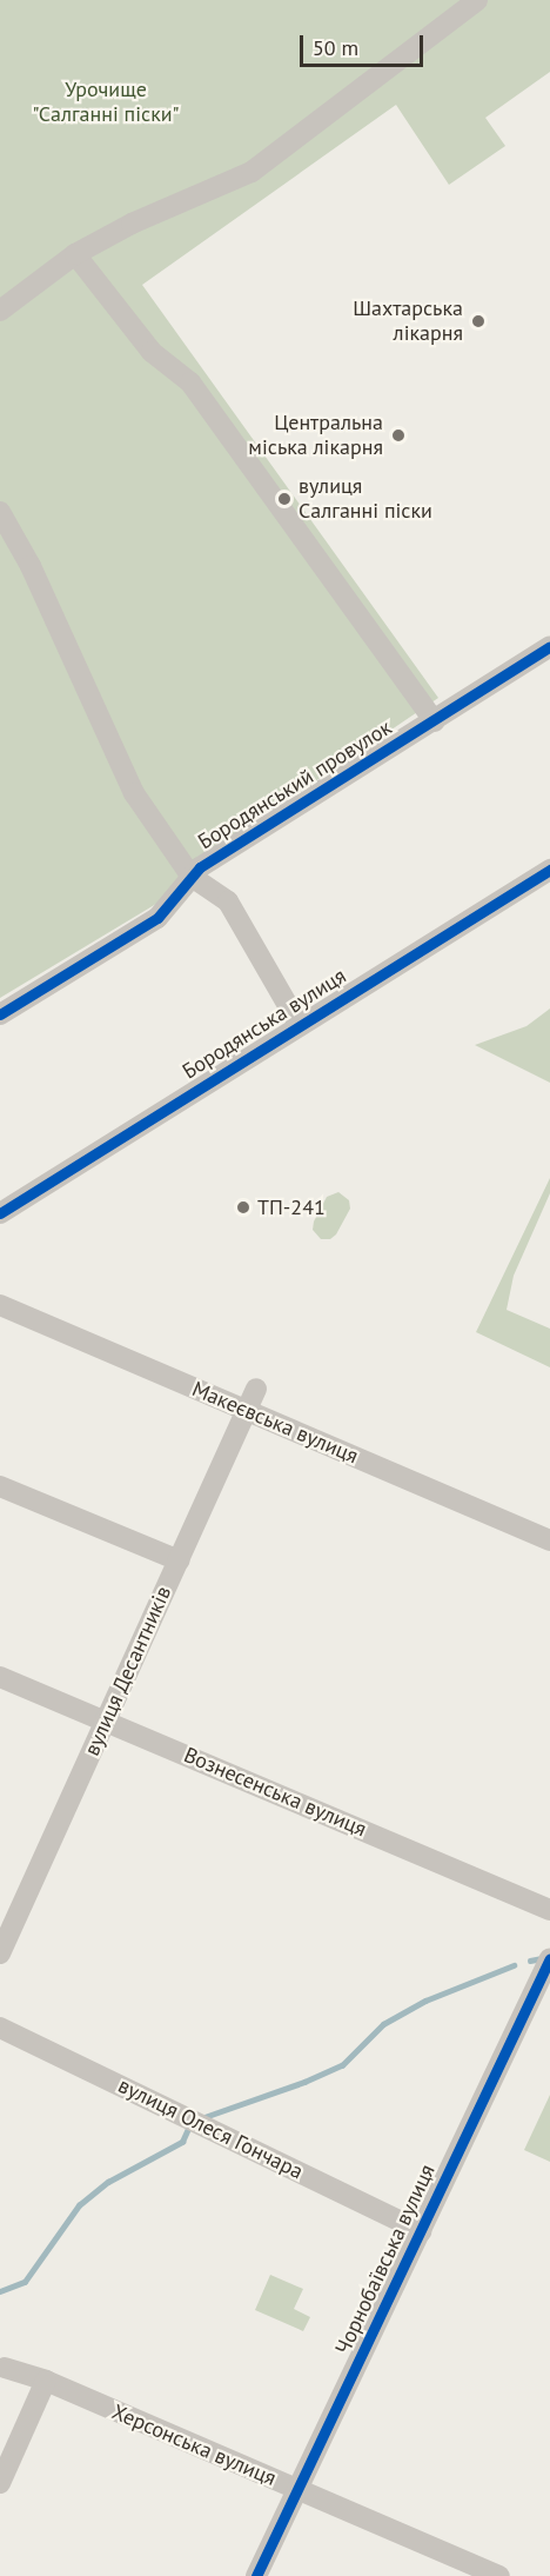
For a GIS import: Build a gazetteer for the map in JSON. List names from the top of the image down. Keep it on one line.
{"streets":{"street":["Бородянський провулок","Бородянська вулиця","Макеєвська вулиця","вулиця Десантників","Вознесенська вулиця","вулиця Олеся Гончара","Чорнобаївська вулиця","Херсонська вулиця"]},"crossings":[["Макеєвська вулиця","вулиця Десантників"],["вулиця Десантників","Вознесенська вулиця"],["вулиця Олеся Гончара","Чорнобаївська вулиця"],["Чорнобаївська вулиця","Херсонська вулиця"]],"parks":["Урочище \"Салганні піски\""],"places":["Шахтарська лікарня","Центральна міська лікарня","вулиця Салганні піски","ТП-241"],"scale_bar":"50 m"}
